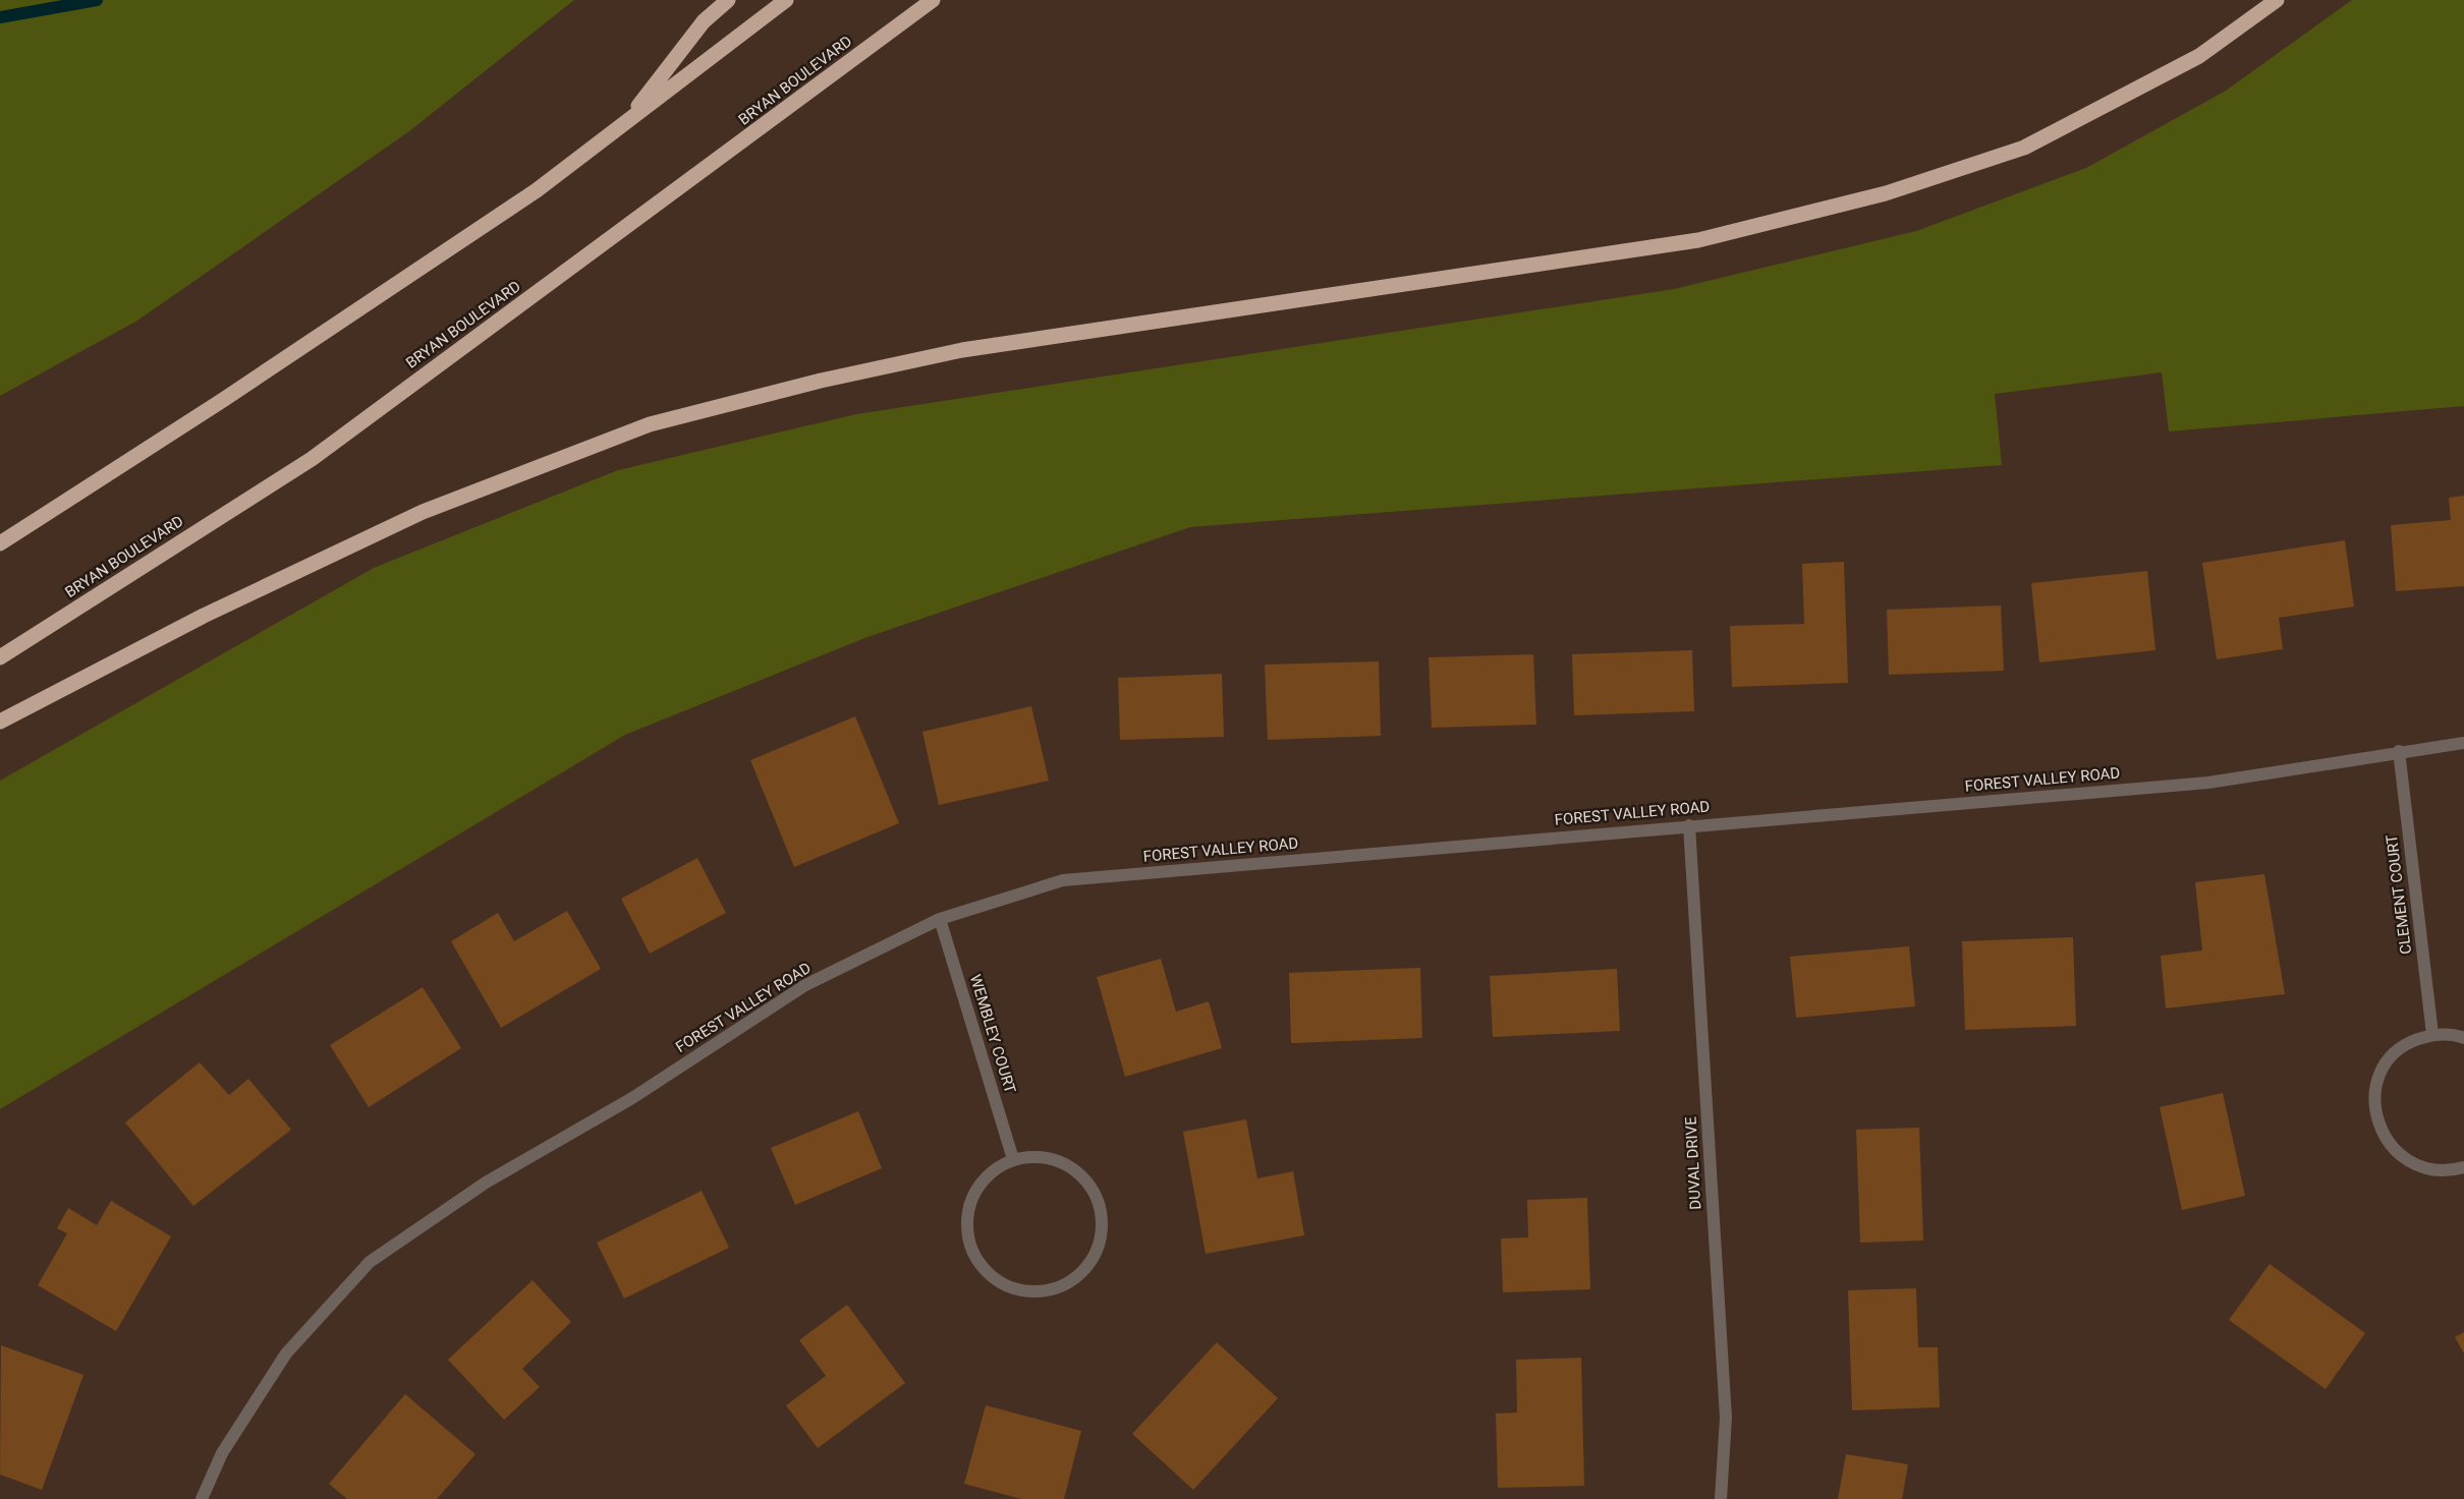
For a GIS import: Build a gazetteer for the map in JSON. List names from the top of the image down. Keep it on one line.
{"streets":{"highway":["BRYAN BOULEVARD"],"street":["FOREST VALLEY ROAD","CLEMENT COURT","WEMBLEY COURT","DUVAL DRIVE"]},"crossings":[["FOREST VALLEY ROAD","CLEMENT COURT"],["FOREST VALLEY ROAD","WEMBLEY COURT"],["FOREST VALLEY ROAD","DUVAL DRIVE"]]}
